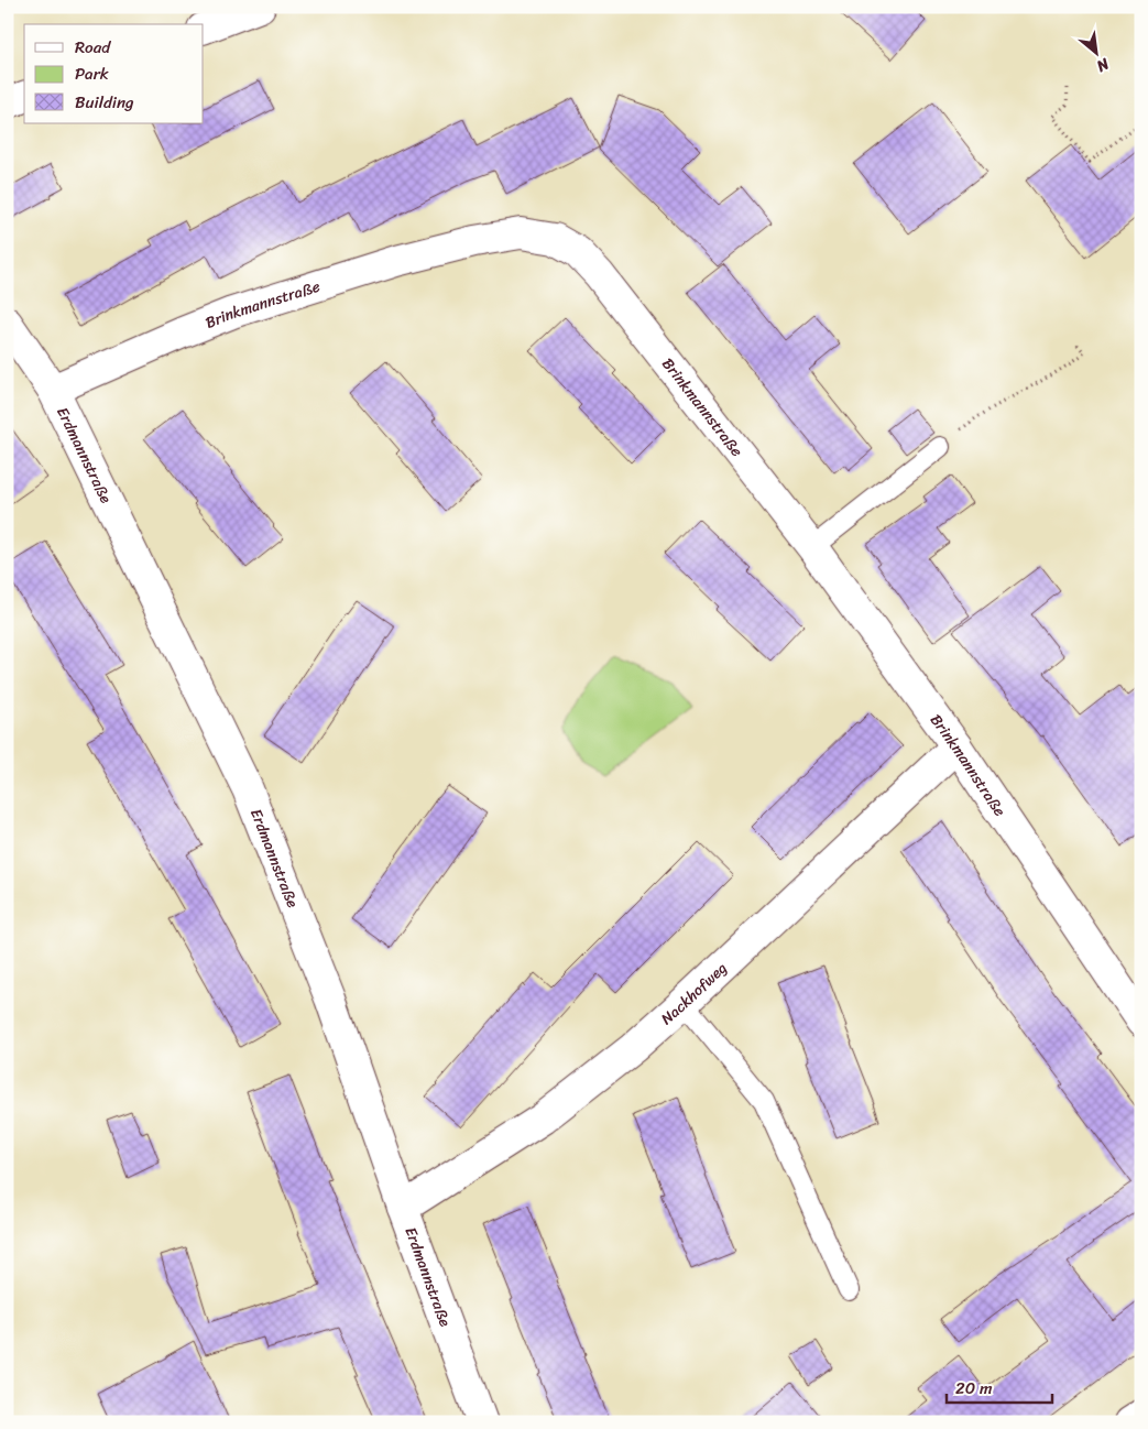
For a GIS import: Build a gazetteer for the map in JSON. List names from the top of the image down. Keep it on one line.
{"streets":{"street":["Brinkmannstraße","Erdmannstraße","Nackhofweg"]},"crossings":[["Brinkmannstraße","Erdmannstraße"],["Brinkmannstraße","Nackhofweg"],["Erdmannstraße","Nackhofweg"]],"legend":["Road","Park","Building"],"scale_bar":"20 m","north":"bottom right"}
